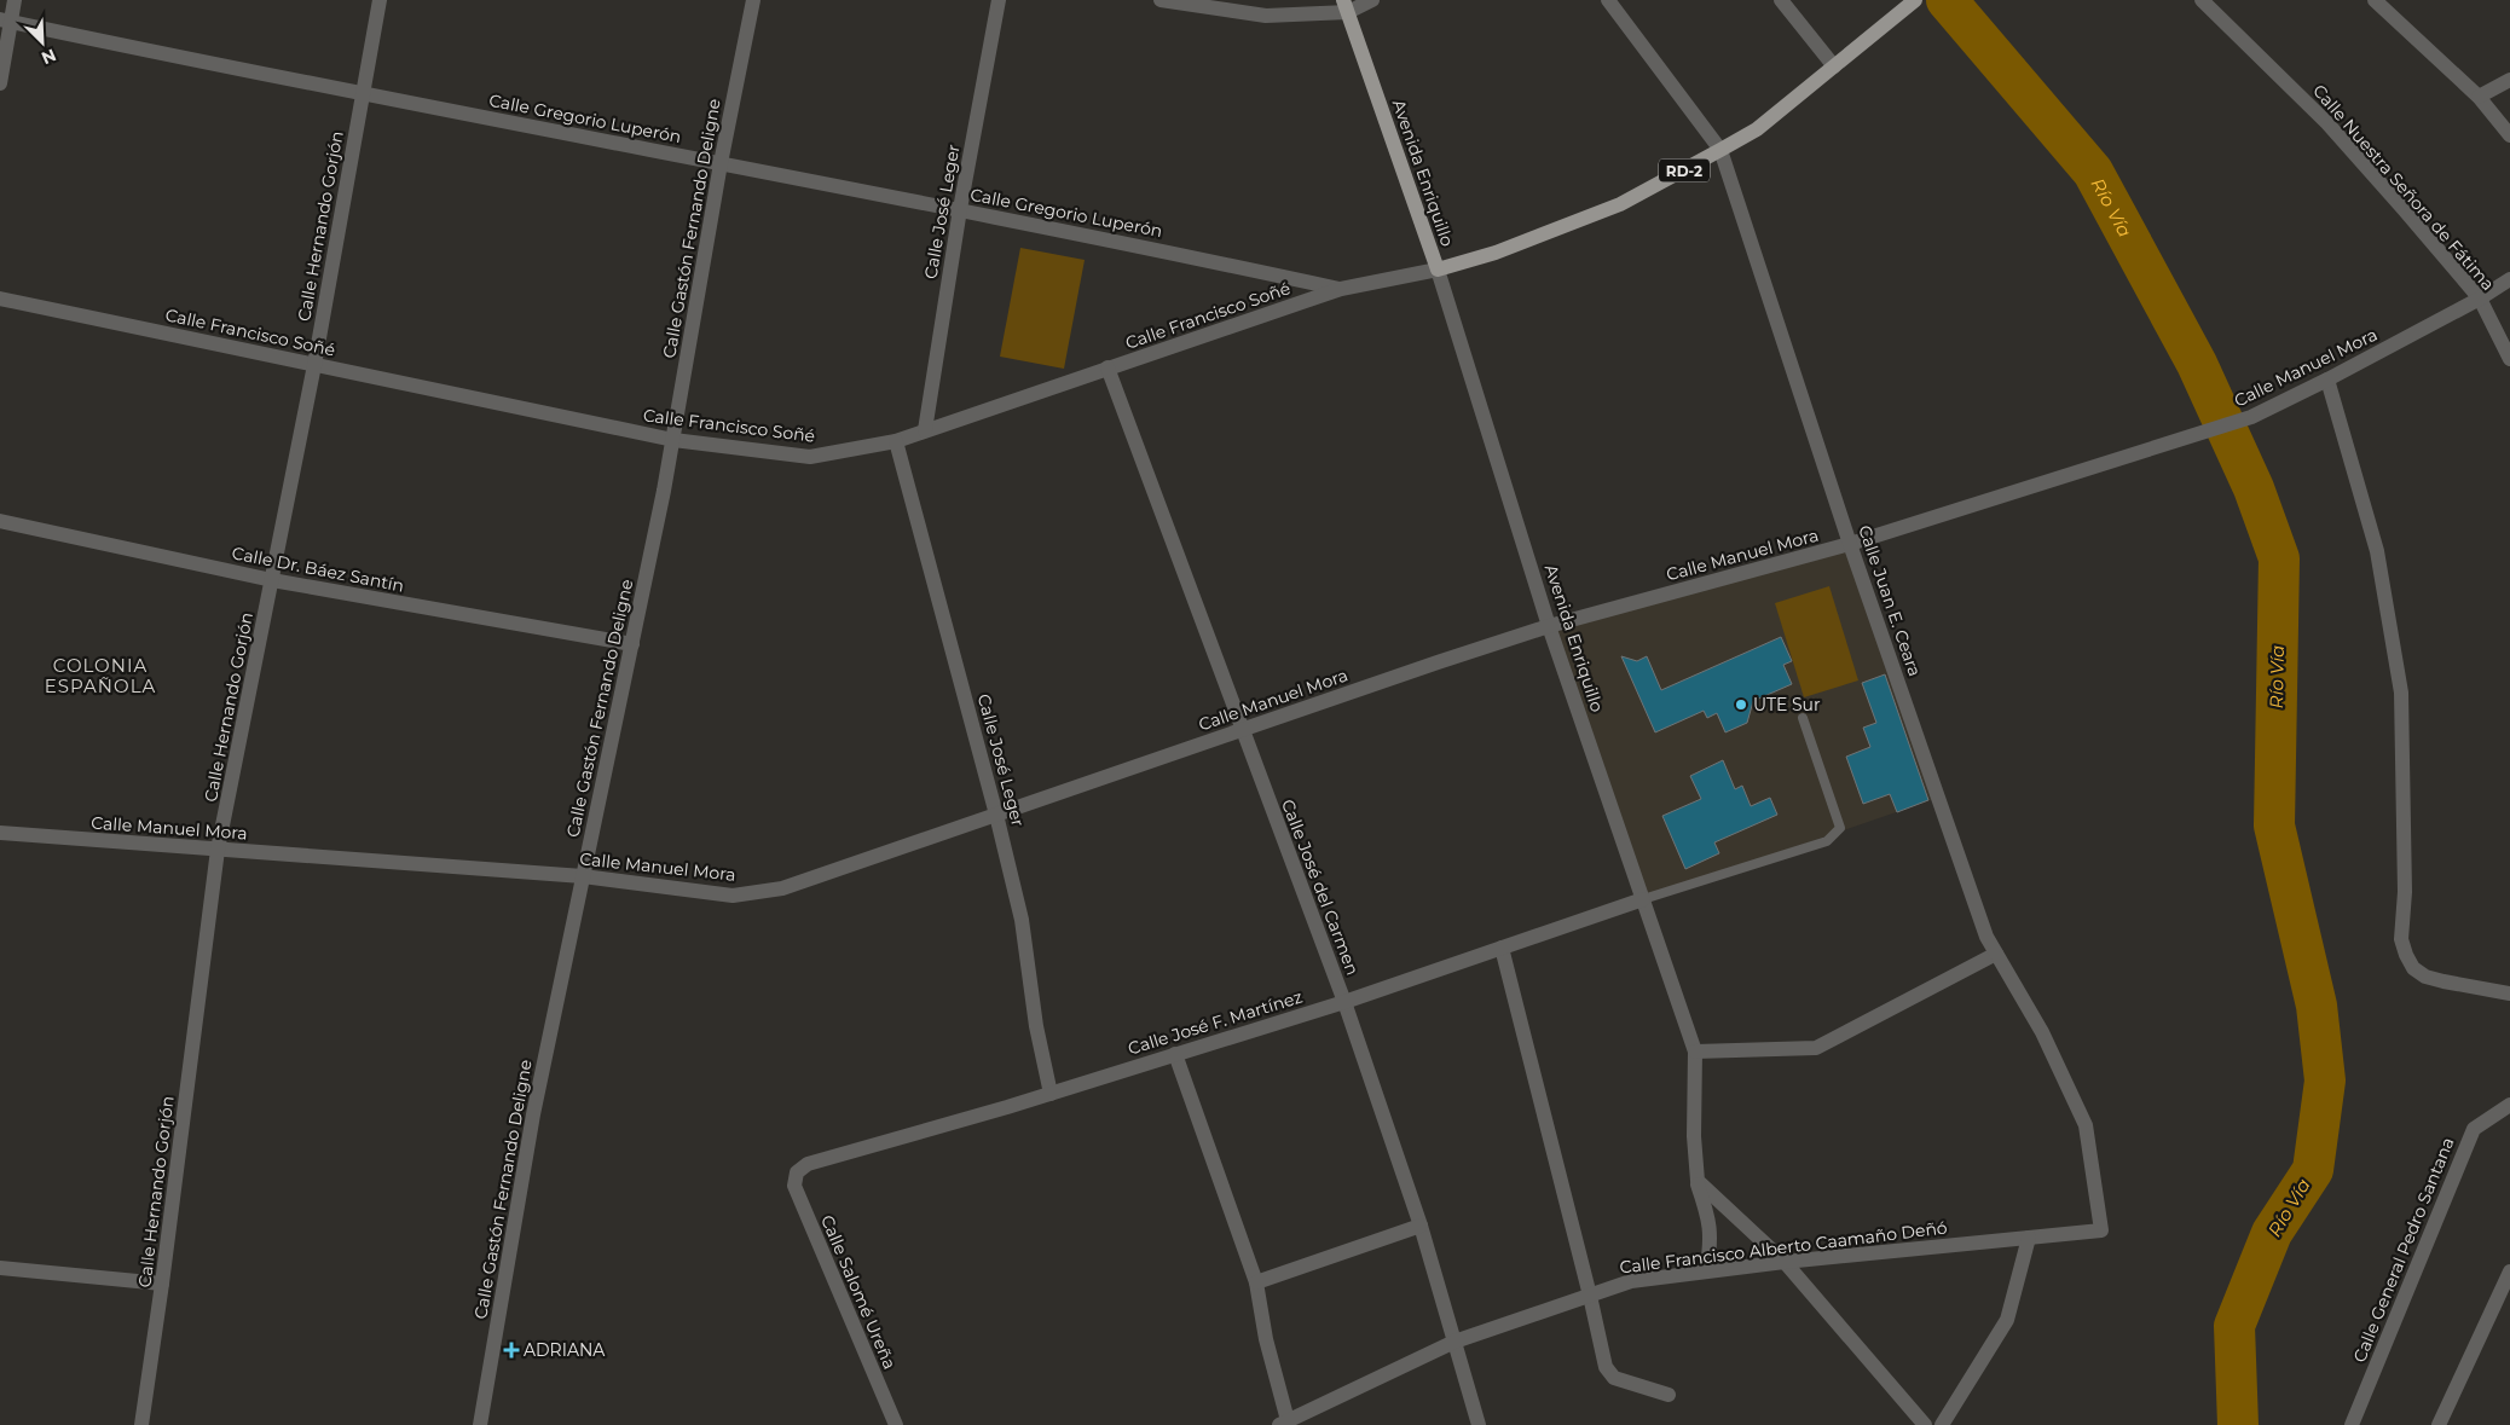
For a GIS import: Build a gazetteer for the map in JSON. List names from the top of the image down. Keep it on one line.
{"streets":{"main road":["RD-2","Avenida Enriquillo"],"street":["Calle Gregorio Luperón","Calle Nuestra Señora de Fátima","Calle José Leger","Calle Hernando Gorjón","Calle Gastón Fernando Deligne","Calle Francisco Soñé","Calle Manuel Mora","Calle Dr. Báez Santín","Calle Juan E. Ceara","Calle José del Carmen","Calle José F. Martínez","Calle Francisco Alberto Caamaño Deñó","Calle General Pedro Santana","Calle Salomé Ureña"]},"crossings":[["Calle Gregorio Luperón","Calle José Leger"],["Calle Gregorio Luperón","Calle Hernando Gorjón"],["Calle Gregorio Luperón","Calle Gastón Fernando Deligne"],["Calle Gregorio Luperón","Calle Francisco Soñé"],["RD-2","Avenida Enriquillo"],["RD-2","Calle Francisco Soñé"],["RD-2","Calle Juan E. Ceara"],["Avenida Enriquillo","Calle Francisco Soñé"],["Avenida Enriquillo","Calle Manuel Mora"],["Avenida Enriquillo","Calle José F. Martínez"],["Avenida Enriquillo","Calle Francisco Alberto Caamaño Deñó"],["Calle Nuestra Señora de Fátima","Calle Manuel Mora"],["Calle José Leger","Calle Francisco Soñé"],["Calle José Leger","Calle Manuel Mora"],["Calle José Leger","Calle José F. Martínez"],["Calle Hernando Gorjón","Calle Francisco Soñé"],["Calle Hernando Gorjón","Calle Manuel Mora"],["Calle Hernando Gorjón","Calle Dr. Báez Santín"],["Calle Gastón Fernando Deligne","Calle Francisco Soñé"],["Calle Gastón Fernando Deligne","Calle Manuel Mora"],["Calle Gastón Fernando Deligne","Calle Dr. Báez Santín"],["Calle Francisco Soñé","Calle José del Carmen"],["Calle Manuel Mora","Calle Juan E. Ceara"],["Calle Manuel Mora","Calle José del Carmen"],["Calle Juan E. Ceara","Calle Francisco Alberto Caamaño Deñó"],["Calle José del Carmen","Calle José F. Martínez"],["Calle José del Carmen","Calle Francisco Alberto Caamaño Deñó"],["Calle José F. Martínez","Calle Salomé Ureña"]],"districts":["COLONIA ESPAÑOLA"],"water":["Río Vía"],"places":{"other":["UTE Sur"],"health":["ADRIANA"]},"north":"bottom right"}
